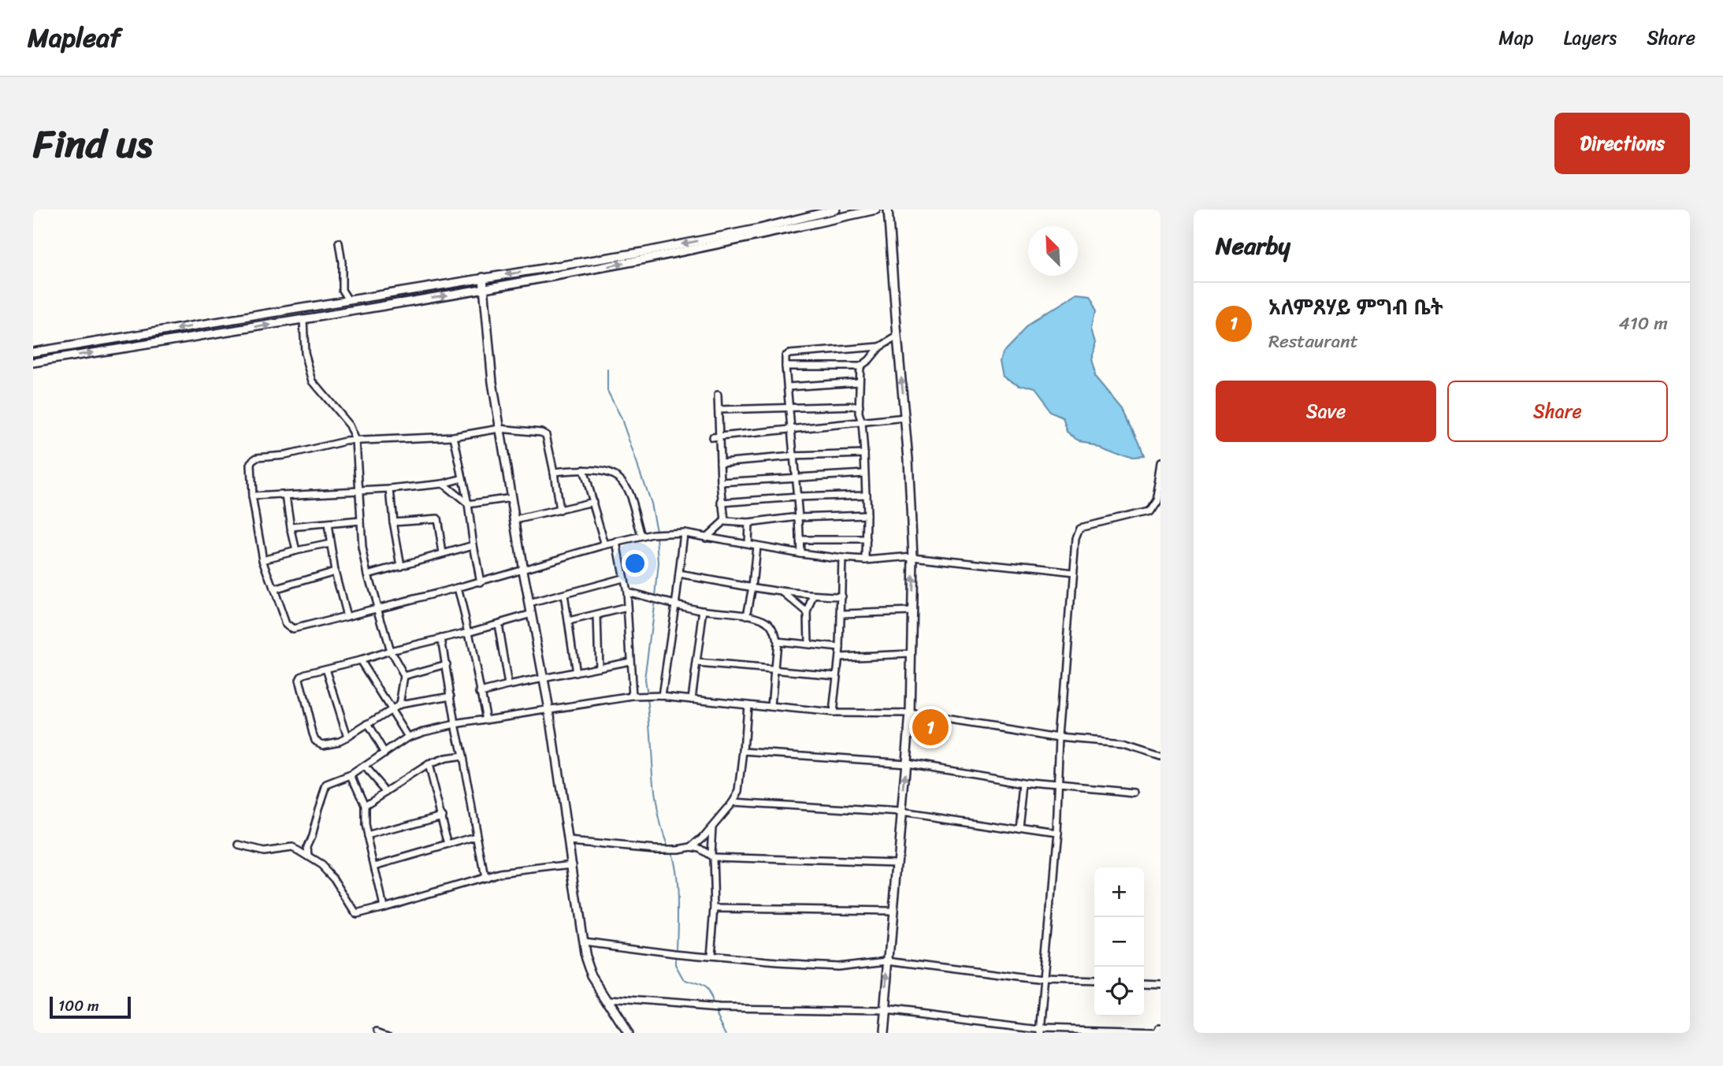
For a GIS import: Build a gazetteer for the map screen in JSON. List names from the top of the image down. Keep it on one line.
{"scale_bar":"100 m","north":"top left","page":{"header":"Mapleaf","nav":["Map","Layers","Share"],"title":"Find us","buttons":["Directions",["Save","Share"]],"heading":"Nearby","list":[{"mark":"1","name":"አለምጸሃይ ምግብ ቤት","note":"Restaurant","value":"410 m"}],"pins":"1","map_buttons":["+","−"],"scale":"100 m"}}
